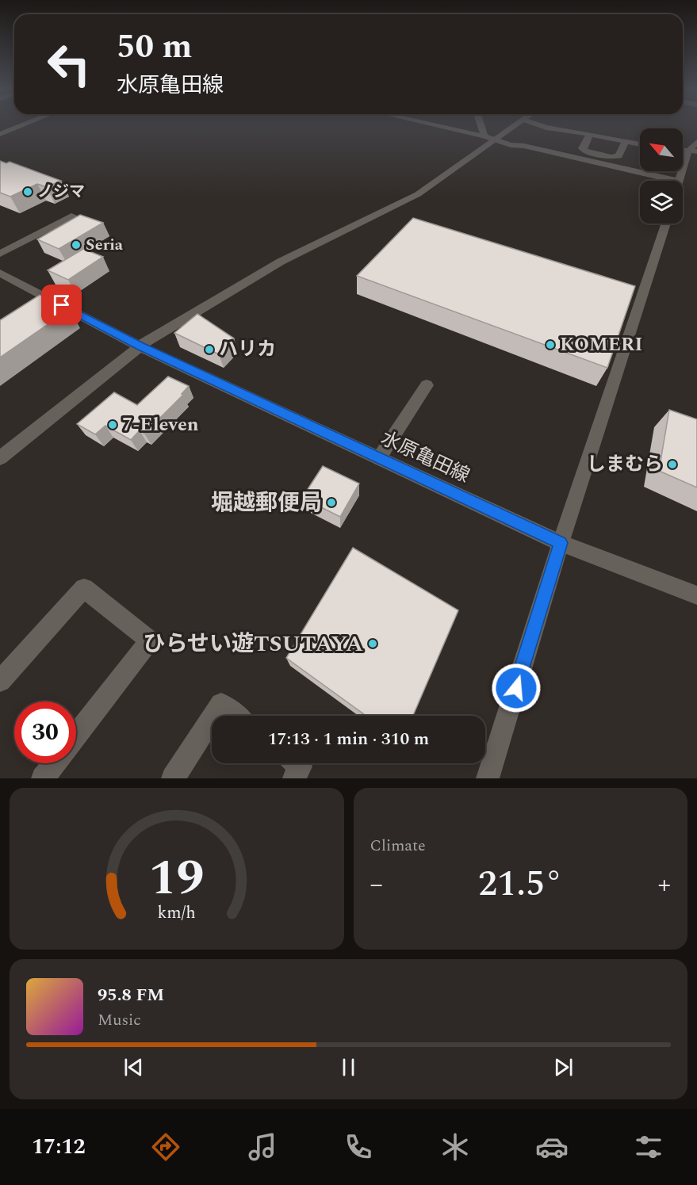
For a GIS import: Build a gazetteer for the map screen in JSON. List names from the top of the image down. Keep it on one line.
{"streets":{"street":["水原亀田線"]},"places":["ノジマ","Seria","KOMERI","ハリカ","7-Eleven","しまむら","堀越郵便局","ひらせい遊TSUTAYA"],"north":"top left","page":{"turn":["50 m","水原亀田線"],"limit":"30","trip":"17:13 · 1 min · 310 m","tile":"Climate","heat":["−","21.5°","+"],"song":["95.8 FM","Music"],"tabs":"17:12","gauge":["19","km/h"]}}
